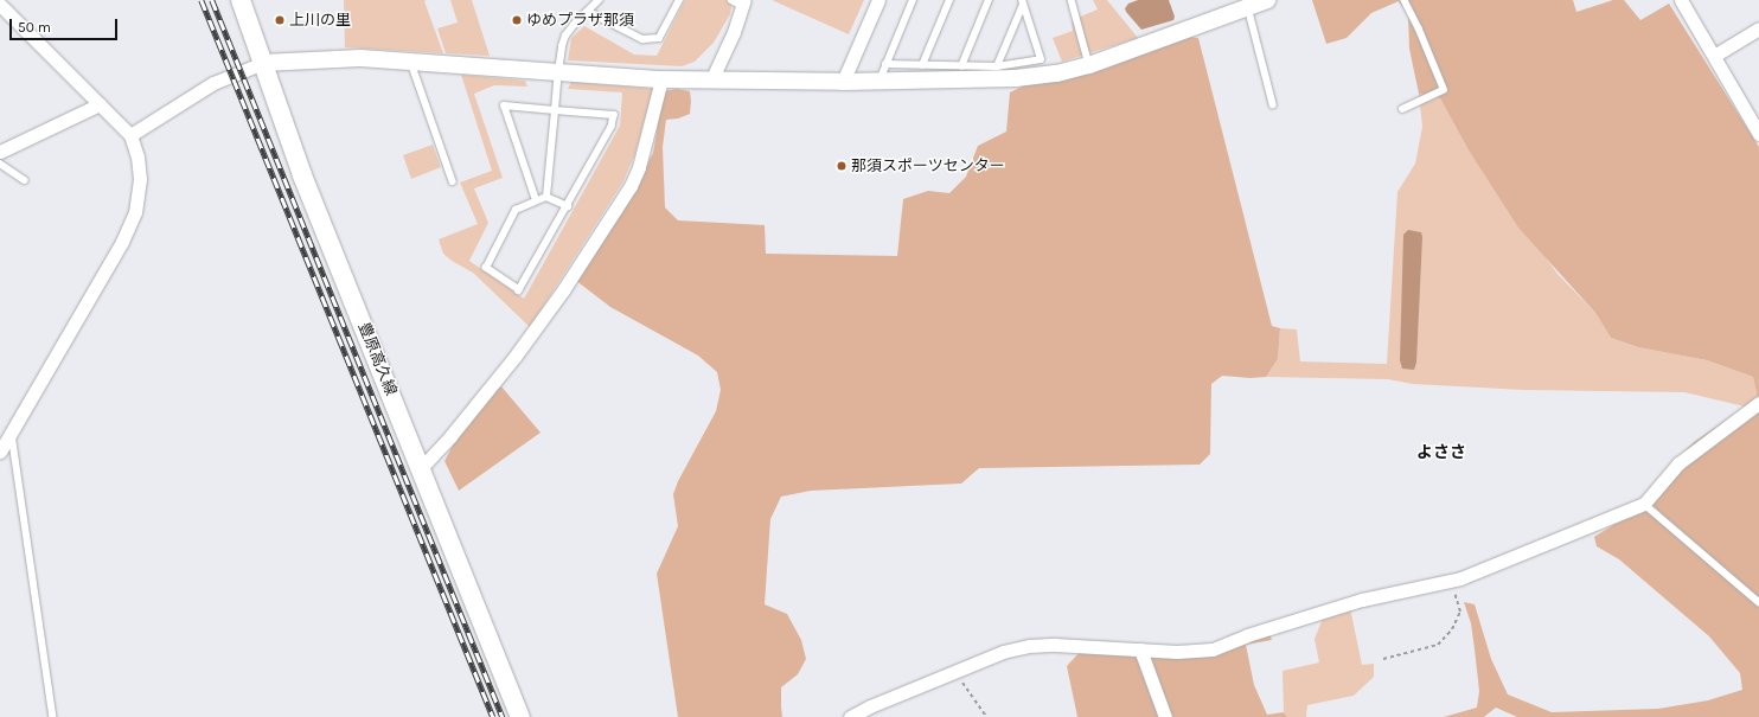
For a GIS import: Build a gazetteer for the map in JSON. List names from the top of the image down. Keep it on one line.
{"streets":{"main road":["豊原高久線"]},"districts":["よささ"],"places":["上川の里","ゆめプラザ那須","那須スポーツセンター"],"scale_bar":"50 m"}
